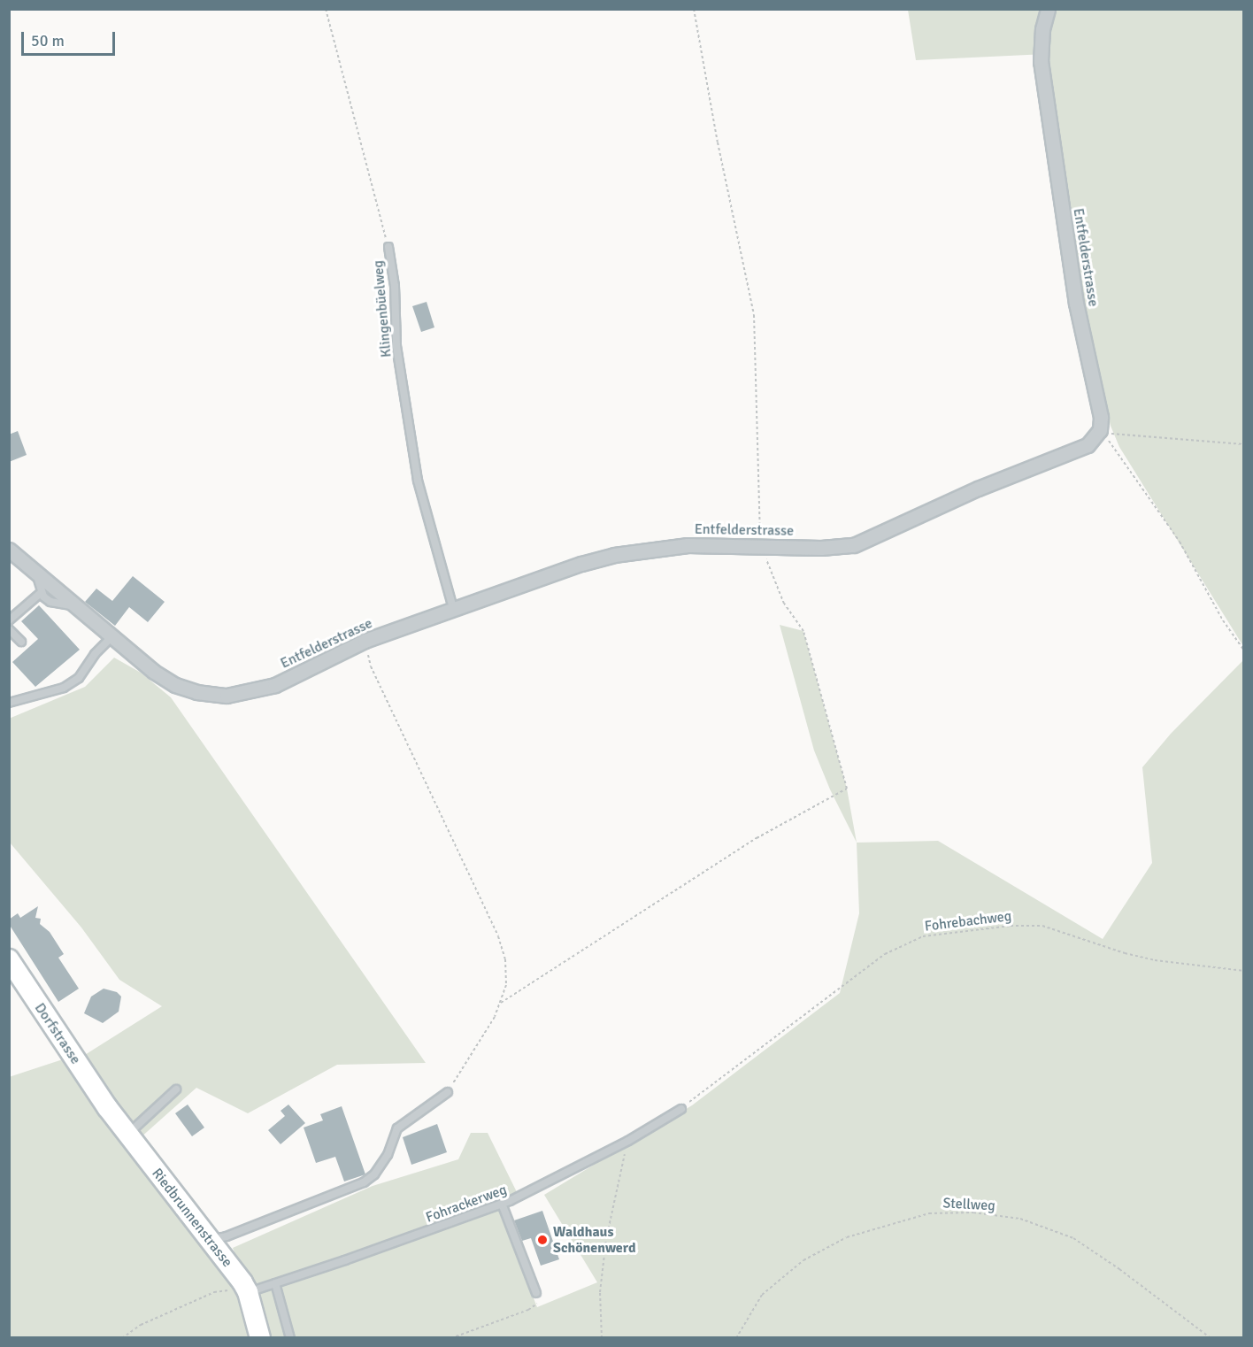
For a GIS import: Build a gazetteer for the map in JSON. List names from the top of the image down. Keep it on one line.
{"streets":{"street":["Entfelderstrasse","Dorfstrasse","Riedbrunnenstrasse"],"lane":["Klingenbüelweg","Fohrackerweg"],"path":["Fohrebachweg","Stellweg"]},"crossings":[["Entfelderstrasse","Klingenbüelweg"],["Fohrebachweg","Fohrackerweg"],["Dorfstrasse","Riedbrunnenstrasse"],["Fohrackerweg","Riedbrunnenstrasse"]],"places":["Waldhaus Schönenwerd"],"scale_bar":"50 m"}
